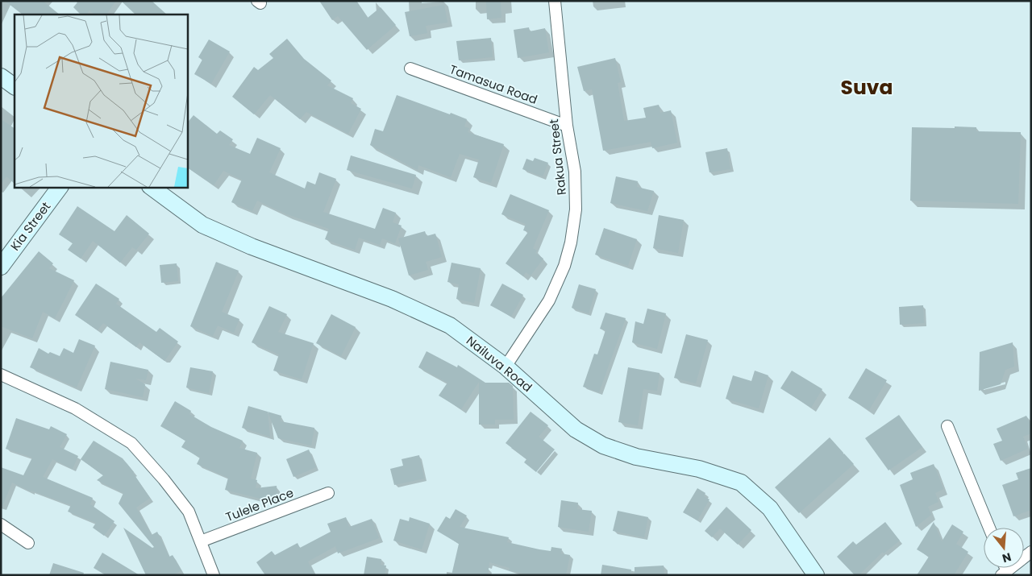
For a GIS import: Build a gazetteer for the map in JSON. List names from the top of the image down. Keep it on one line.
{"streets":{"main road":["Kia Street","Nailuva Road"],"street":["Tamasua Road","Rakua Street","Tulele Place"]},"crossings":[["Tamasua Road","Rakua Street"],["Rakua Street","Nailuva Road"]],"districts":["Suva"],"north":"bottom"}
